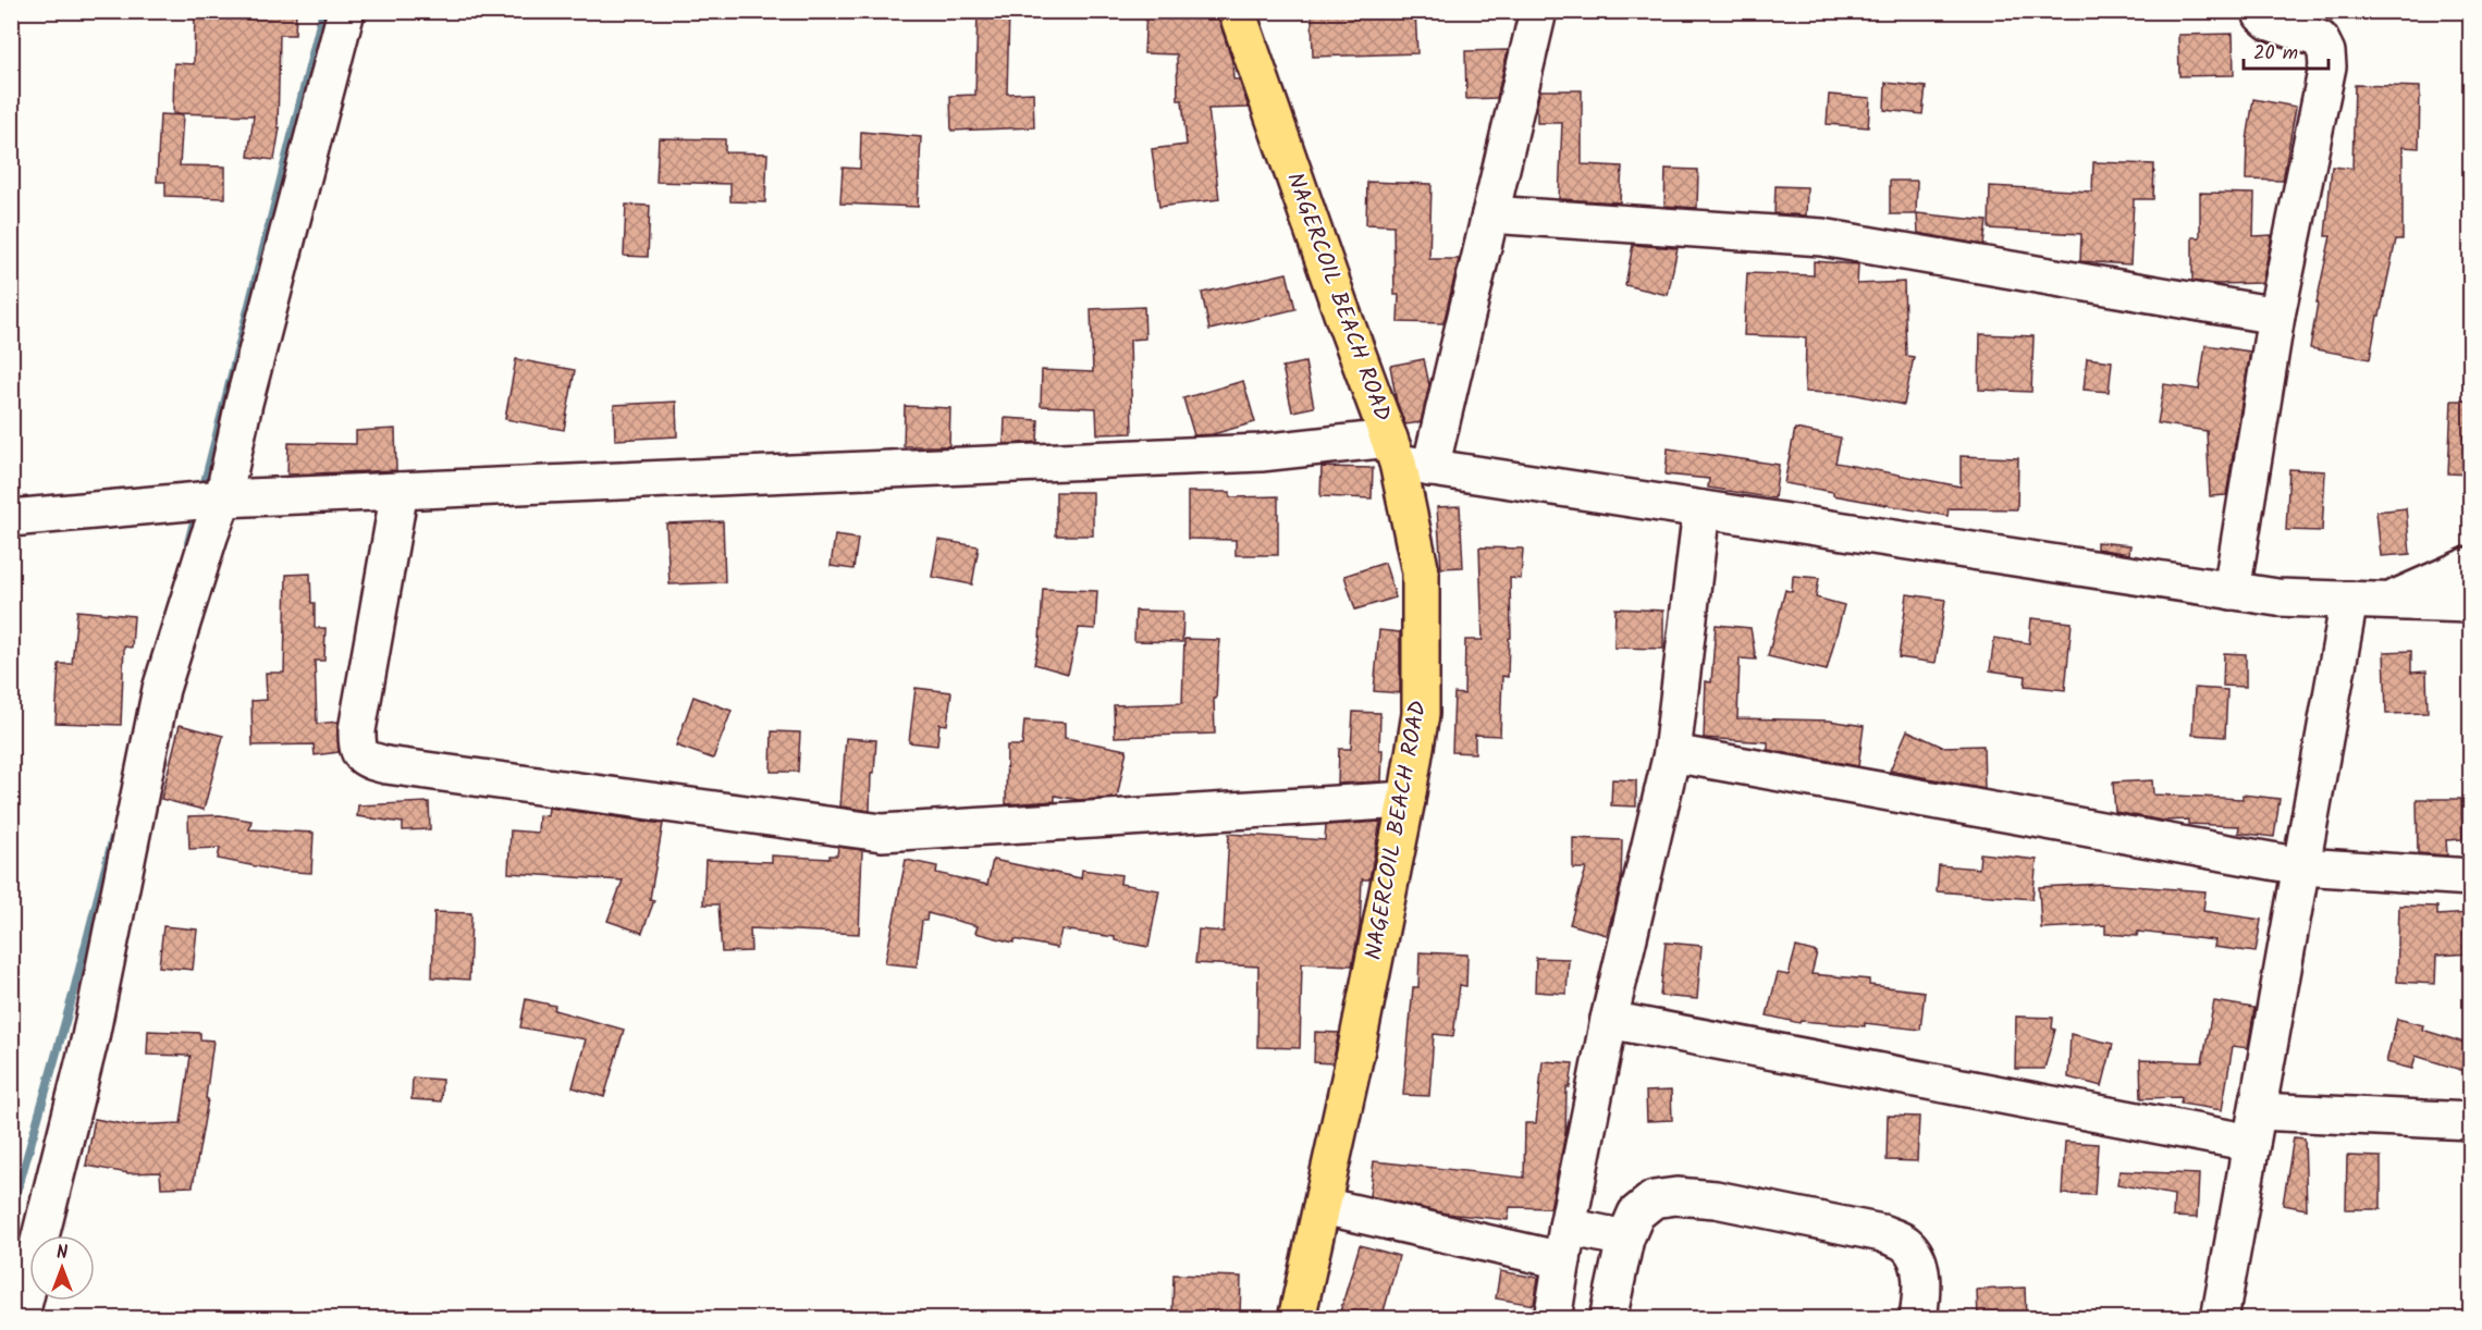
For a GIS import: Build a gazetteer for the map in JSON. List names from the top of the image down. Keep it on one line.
{"streets":{"main road":["NAGERCOIL BEACH ROAD"]},"scale_bar":"20 m","north":"top"}
